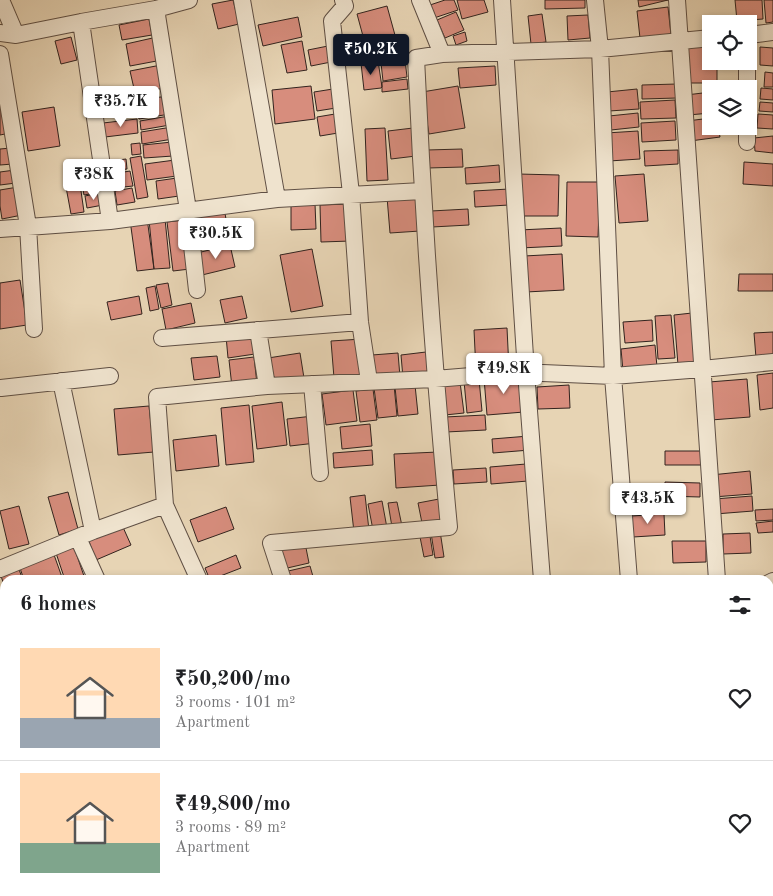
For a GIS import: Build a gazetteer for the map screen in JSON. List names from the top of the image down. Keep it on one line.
{"page":{"price":["₹50.2K","₹35.7K","₹38K","₹30.5K","₹49.8K","₹43.5K"],"heading":"6 homes","list":[{"name":"₹50,200/mo","note":"3 rooms · 101 m² · Apartment"},{"name":"₹49,800/mo","note":"3 rooms · 89 m² · Apartment"}]}}
